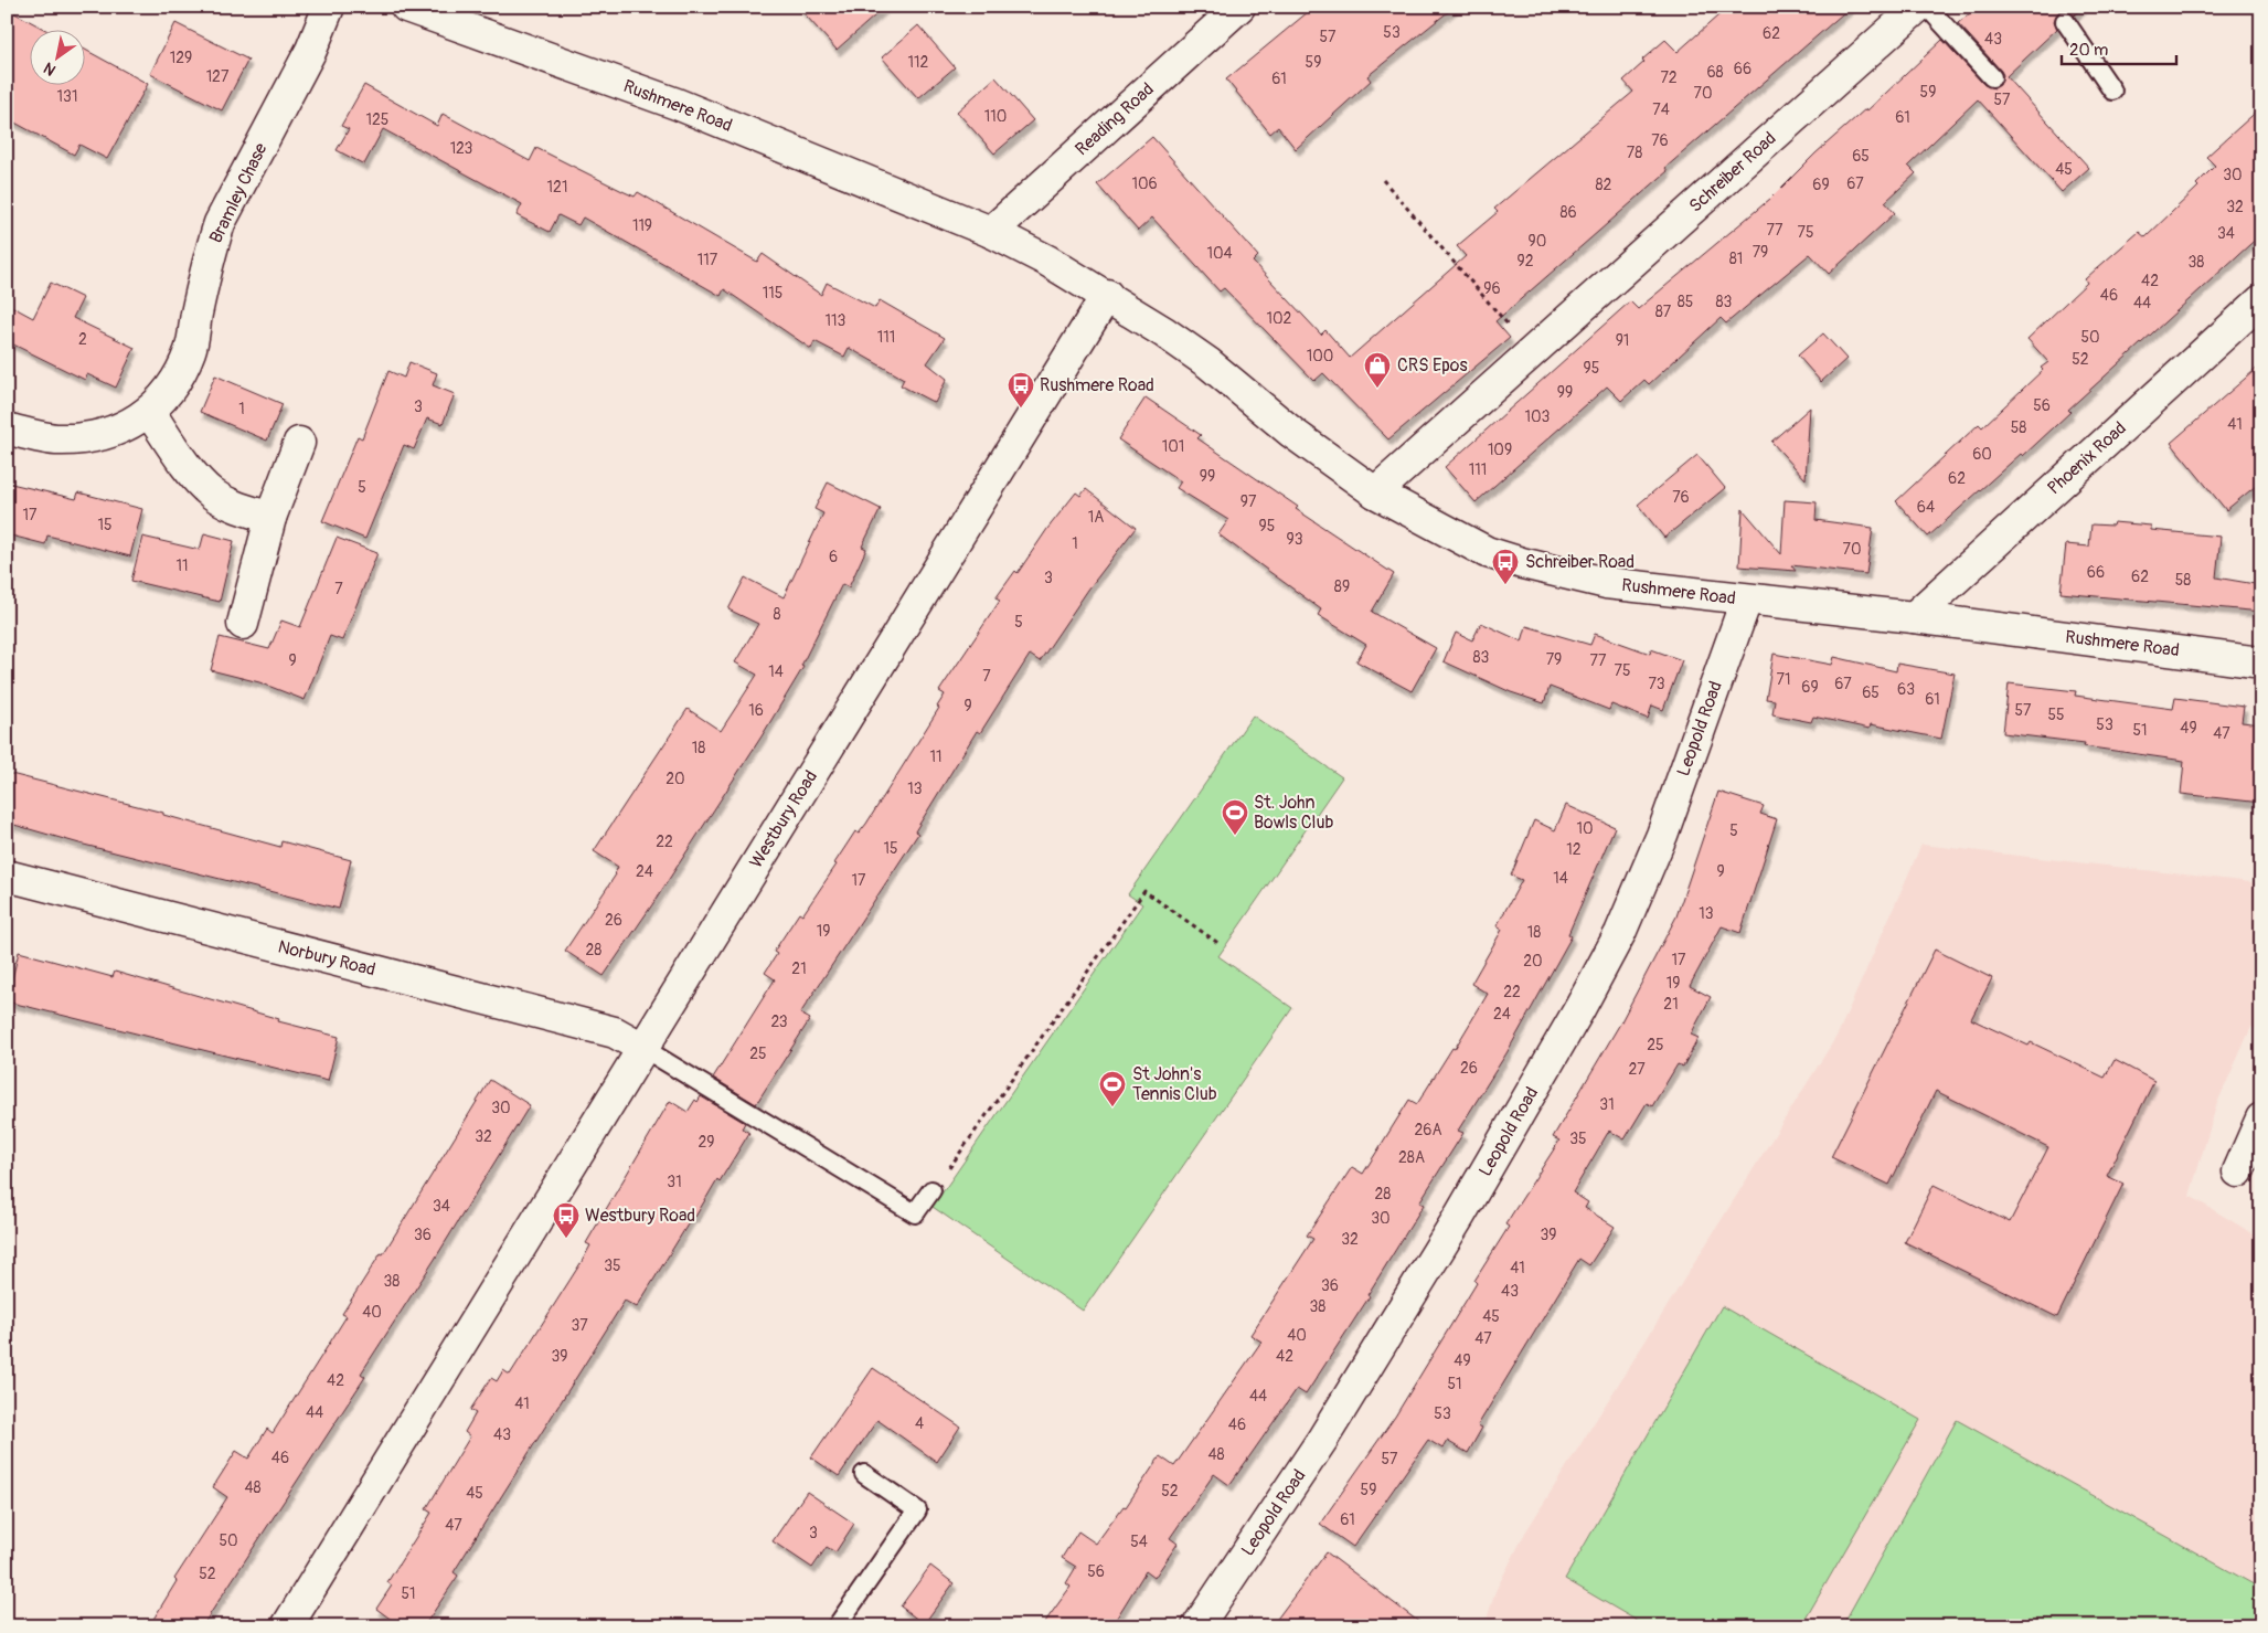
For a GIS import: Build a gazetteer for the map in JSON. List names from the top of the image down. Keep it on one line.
{"streets":{"street":["Rushmere Road","Reading Road","Schreiber Road","Bramley Chase","Phoenix Road","Leopold Road","Westbury Road","Norbury Road"]},"crossings":[["Rushmere Road","Reading Road"],["Rushmere Road","Schreiber Road"],["Rushmere Road","Phoenix Road"],["Rushmere Road","Leopold Road"],["Rushmere Road","Westbury Road"],["Westbury Road","Norbury Road"]],"places":{"shop":["CRS Epos"],"bus stop":["Rushmere Road","Schreiber Road","Westbury Road"],"sports":["St. John Bowls Club","St John's Tennis Club"]},"house_numbers":["53","62","57","43","129","112","59","66","68","127","72","61","59","70","131","57","74","110","61","125","76","123","78","65","45","30","106","67","82","69","121","32","86","119","77","75","34","90","79","104","81","117","92","38","42","96","115","46","85","83","44","87","102","113","111","50","2","91","100","52","95","99","56","3","1","103","41","58","101","109","60","111","99","62","5","76","97","64","17","1A","15","95","93","1","70","6","11","66","62","3","58","89","7","8","5","83","79","9","77","75","14","7","71","73","67","69","63","65","61","9","16","57","55","53","49","51","47","18","11","20","13","10","5","22","15","12","24","9","14","17","13","26","19","18","28","17","20","21","19","22","21","24","23","25","25","26","27","31","30","26A","32","35","29","28A","31","28","34","30","36","39","32","35","41","38","36","43","38","40","45","37","40","47","39","42","49","42","51","44","41","44","53","4","46","43","48","46","57","48","59","52","45","61","47","3","50","54","56","52","51"],"scale_bar":"20 m","north":"bottom left"}
